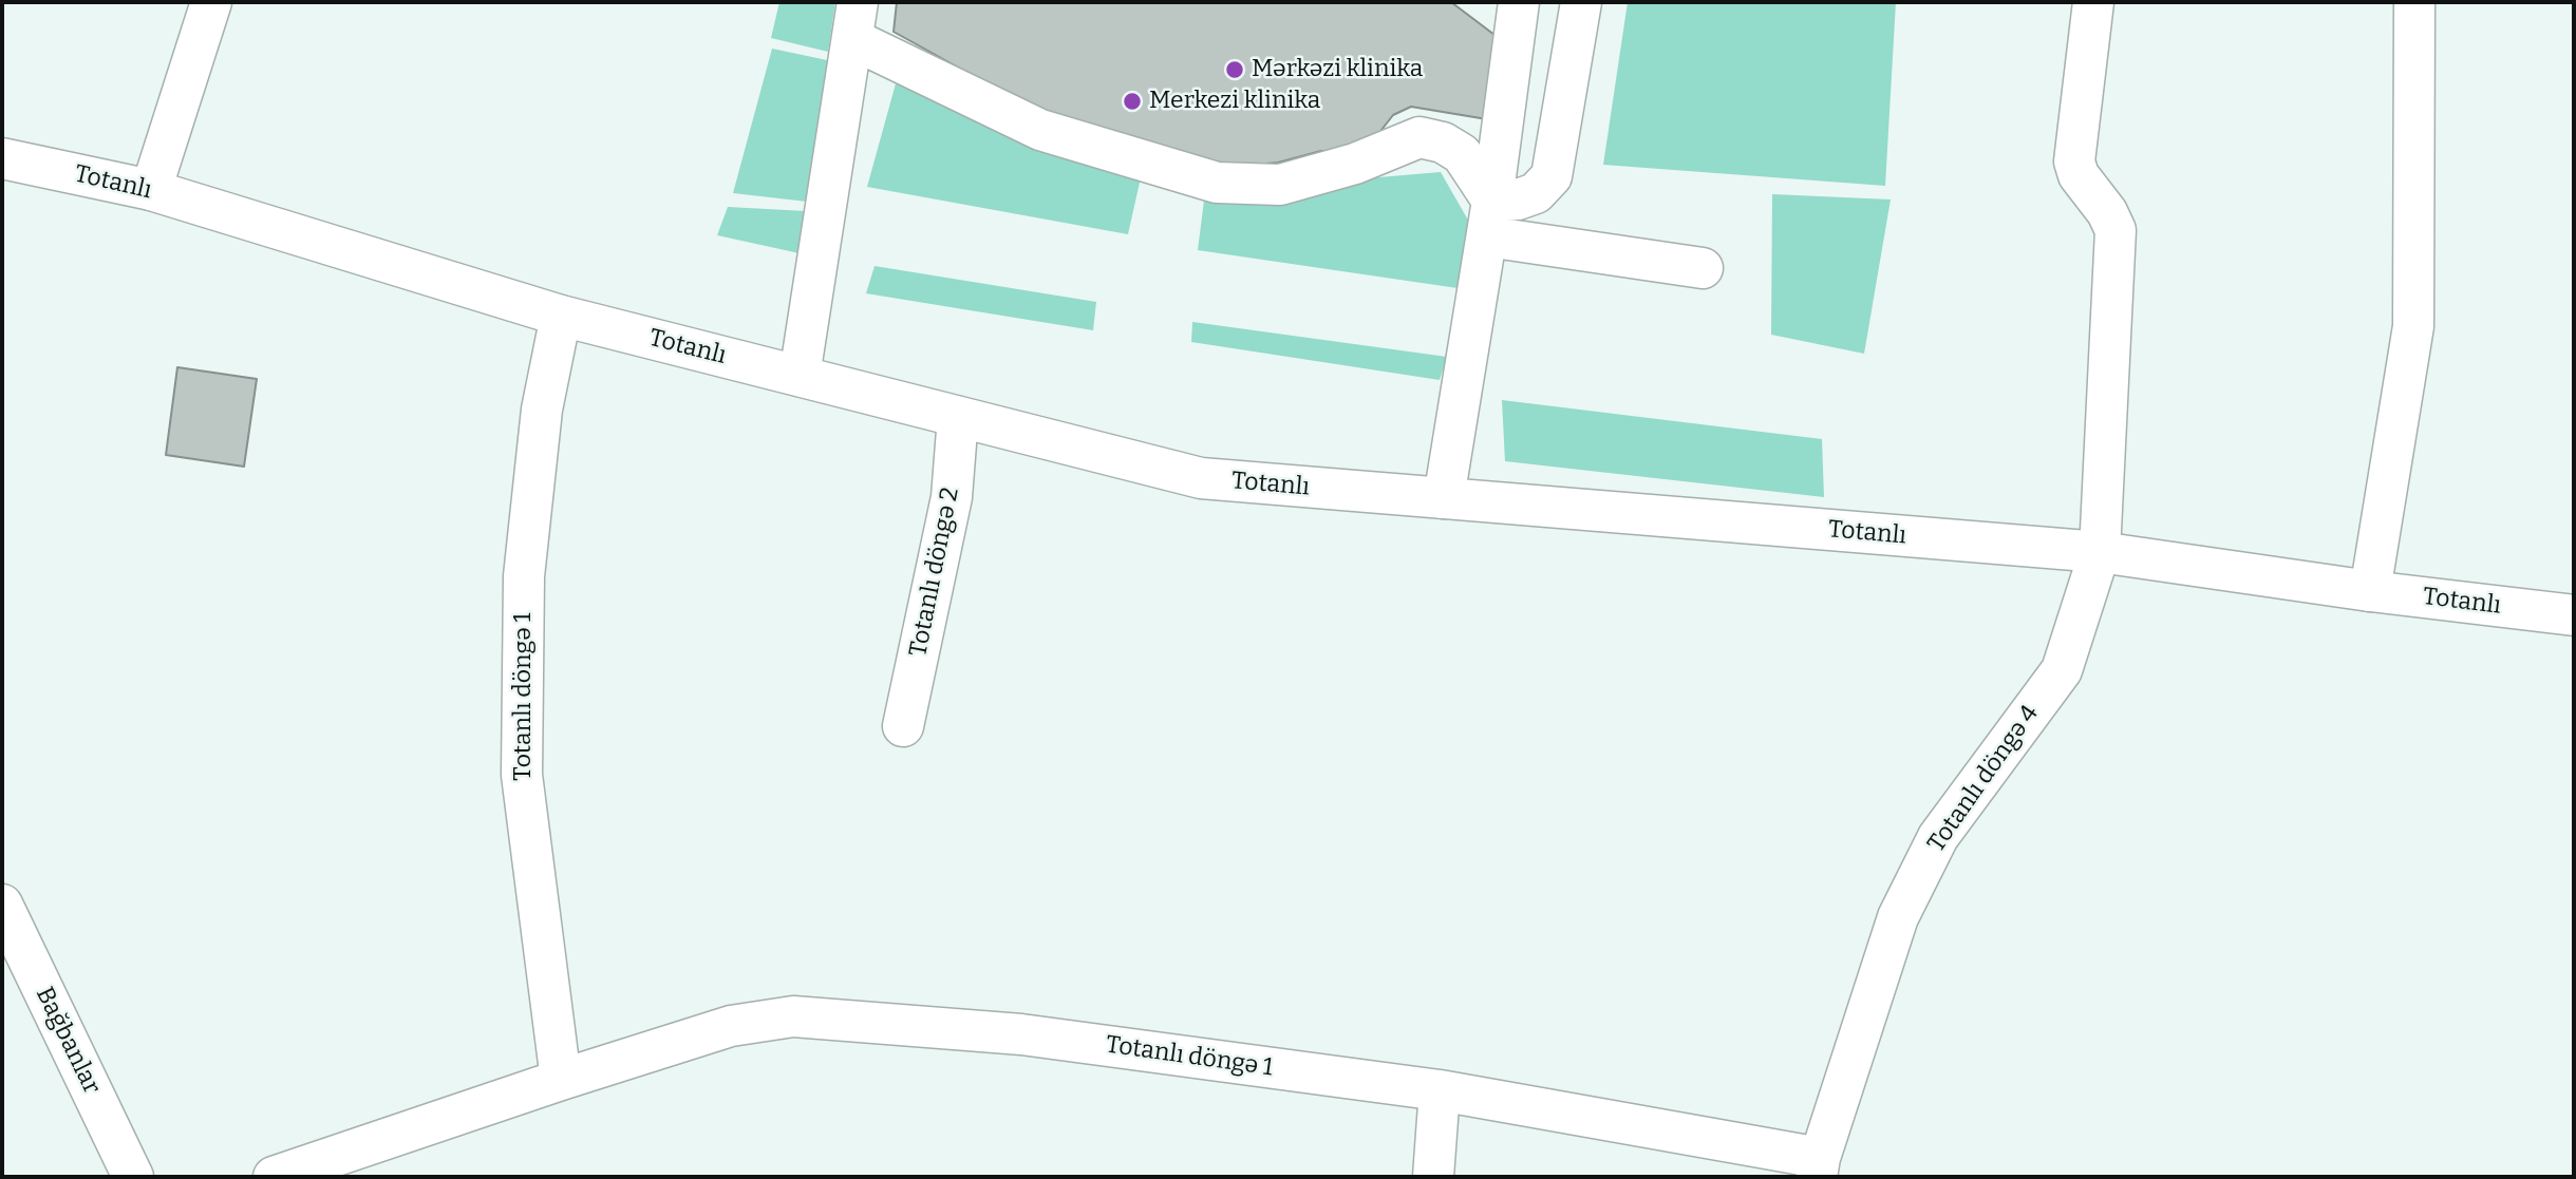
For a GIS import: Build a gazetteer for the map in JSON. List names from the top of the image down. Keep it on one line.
{"streets":{"street":["Totanlı","Totanlı döngə 2","Totanlı döngə 1","Totanlı döngə 4","Bağbanlar"]},"crossings":[["Totanlı","Totanlı döngə 2"],["Totanlı","Totanlı döngə 1"],["Totanlı","Totanlı döngə 4"],["Totanlı döngə 1","Totanlı döngə 4"]],"places":["Mərkəzi klinika","Merkezi klinika"]}
